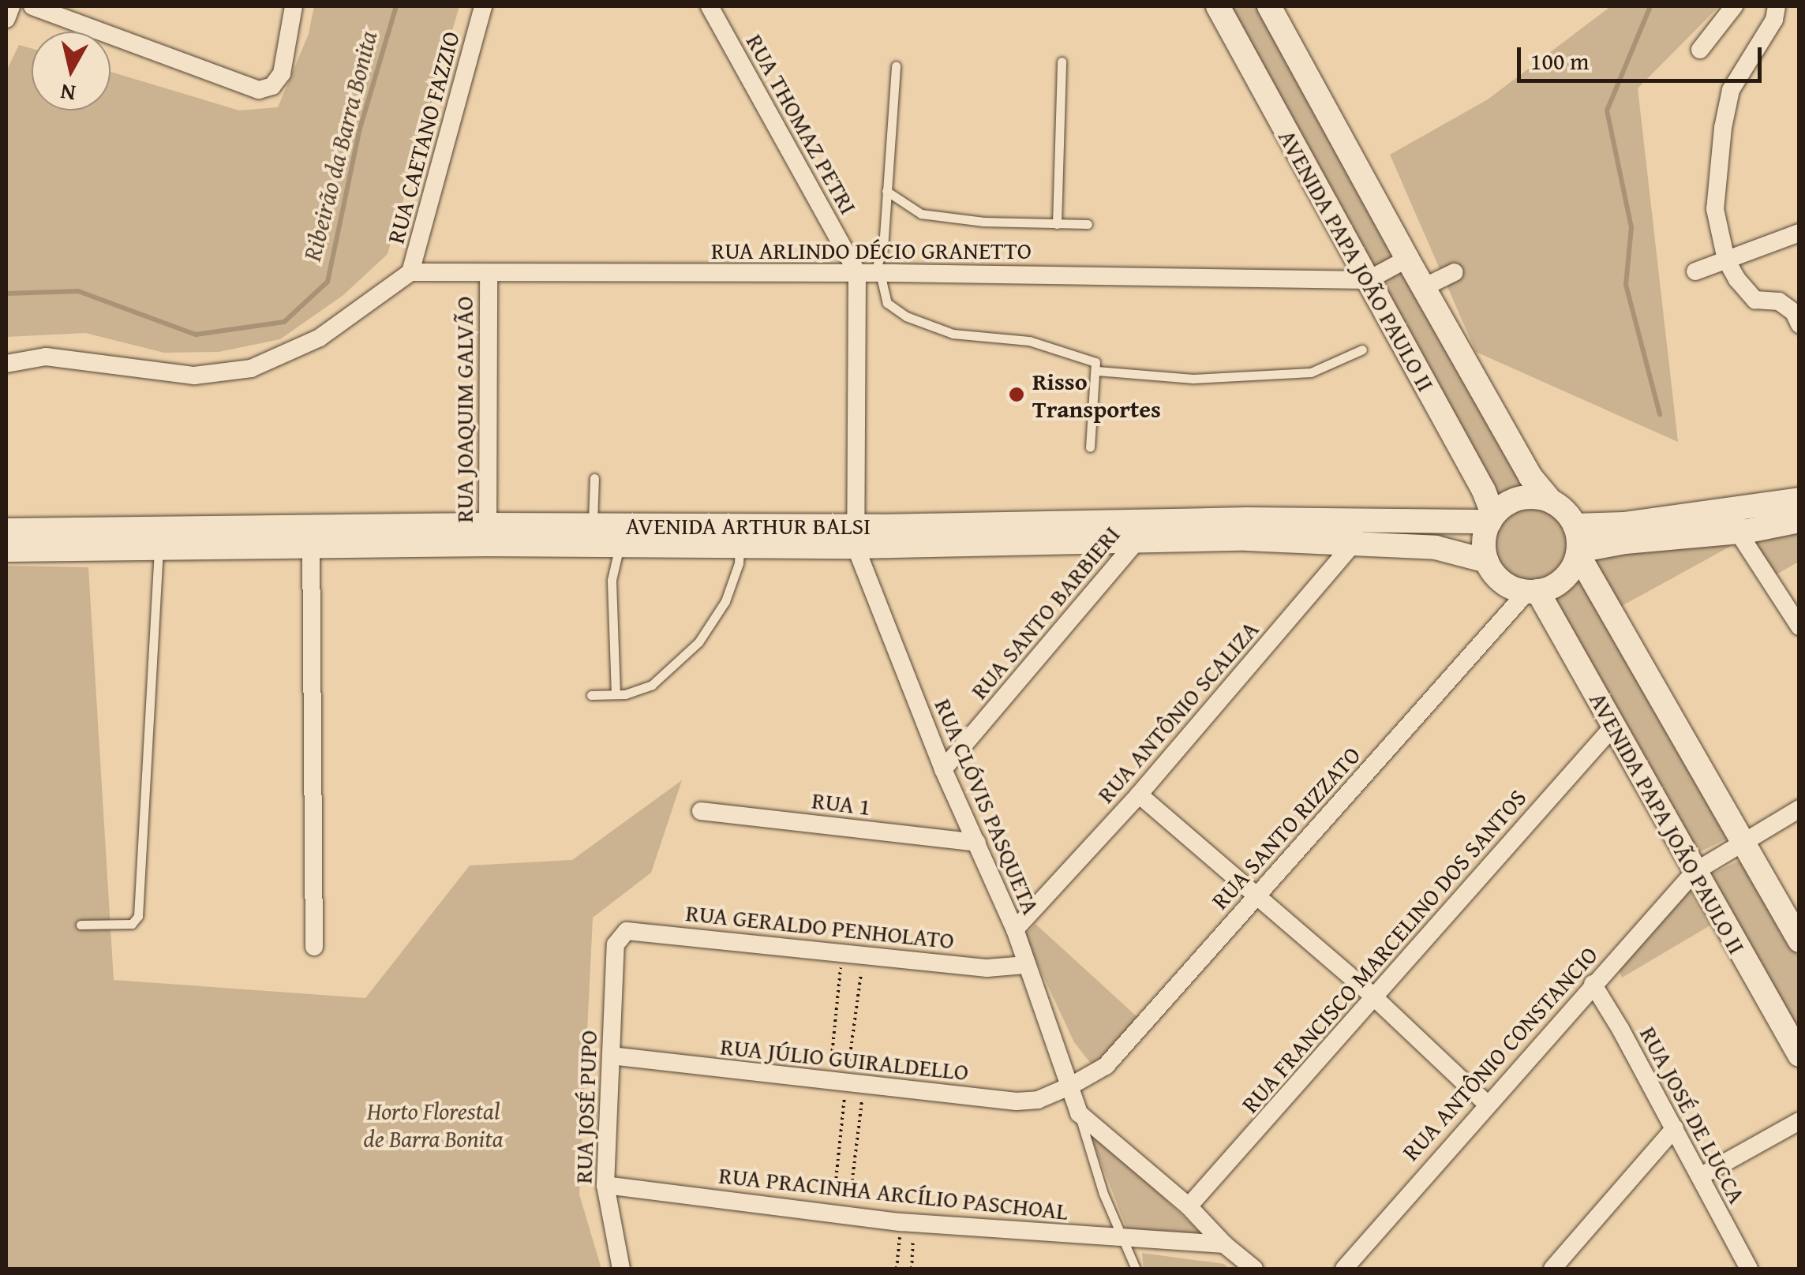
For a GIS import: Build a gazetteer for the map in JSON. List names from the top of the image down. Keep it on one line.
{"streets":{"main road":["AVENIDA PAPA JOÃO PAULO II","AVENIDA ARTHUR BALSI"],"street":["RUA THOMAZ PETRI","RUA CAETANO FAZZIO","RUA ARLINDO DÉCIO GRANETTO","RUA JOAQUIM GALVÃO","RUA SANTO BARBIERI","RUA ANTÔNIO SCALIZA","RUA 1","RUA CLÓVIS PASQUETA","RUA SANTO RIZZATO","RUA GERALDO PENHOLATO","RUA FRANCISCO MARCELINO DOS SANTOS","RUA ANTÔNIO CONSTANCIO","RUA JÚLIO GUIRALDELLO","RUA JOSÉ PUPO","RUA JOSÉ DE LUCCA","RUA PRACINHA ARCÍLIO PASCHOAL"]},"crossings":[["RUA THOMAZ PETRI","RUA ARLINDO DÉCIO GRANETTO"],["RUA THOMAZ PETRI","AVENIDA ARTHUR BALSI"],["RUA THOMAZ PETRI","RUA CLÓVIS PASQUETA"],["RUA CAETANO FAZZIO","RUA ARLINDO DÉCIO GRANETTO"],["RUA ARLINDO DÉCIO GRANETTO","AVENIDA PAPA JOÃO PAULO II"],["RUA ARLINDO DÉCIO GRANETTO","RUA JOAQUIM GALVÃO"],["AVENIDA PAPA JOÃO PAULO II","AVENIDA ARTHUR BALSI"],["AVENIDA PAPA JOÃO PAULO II","RUA SANTO RIZZATO"],["AVENIDA PAPA JOÃO PAULO II","RUA FRANCISCO MARCELINO DOS SANTOS"],["AVENIDA PAPA JOÃO PAULO II","RUA ANTÔNIO CONSTANCIO"],["RUA JOAQUIM GALVÃO","AVENIDA ARTHUR BALSI"],["AVENIDA ARTHUR BALSI","RUA SANTO BARBIERI"],["AVENIDA ARTHUR BALSI","RUA ANTÔNIO SCALIZA"],["AVENIDA ARTHUR BALSI","RUA CLÓVIS PASQUETA"],["AVENIDA ARTHUR BALSI","RUA SANTO RIZZATO"],["RUA SANTO BARBIERI","RUA CLÓVIS PASQUETA"],["RUA ANTÔNIO SCALIZA","RUA CLÓVIS PASQUETA"],["RUA 1","RUA CLÓVIS PASQUETA"],["RUA CLÓVIS PASQUETA","RUA SANTO RIZZATO"],["RUA CLÓVIS PASQUETA","RUA GERALDO PENHOLATO"],["RUA CLÓVIS PASQUETA","RUA JÚLIO GUIRALDELLO"],["RUA SANTO RIZZATO","RUA JÚLIO GUIRALDELLO"],["RUA GERALDO PENHOLATO","RUA JOSÉ PUPO"],["RUA ANTÔNIO CONSTANCIO","RUA JOSÉ DE LUCCA"],["RUA JÚLIO GUIRALDELLO","RUA JOSÉ PUPO"],["RUA JOSÉ PUPO","RUA PRACINHA ARCÍLIO PASCHOAL"]],"water":["Ribeirão da Barra Bonita"],"parks":["Horto Florestal de Barra Bonita"],"places":["Risso Transportes"],"scale_bar":"100 m","north":"bottom"}
